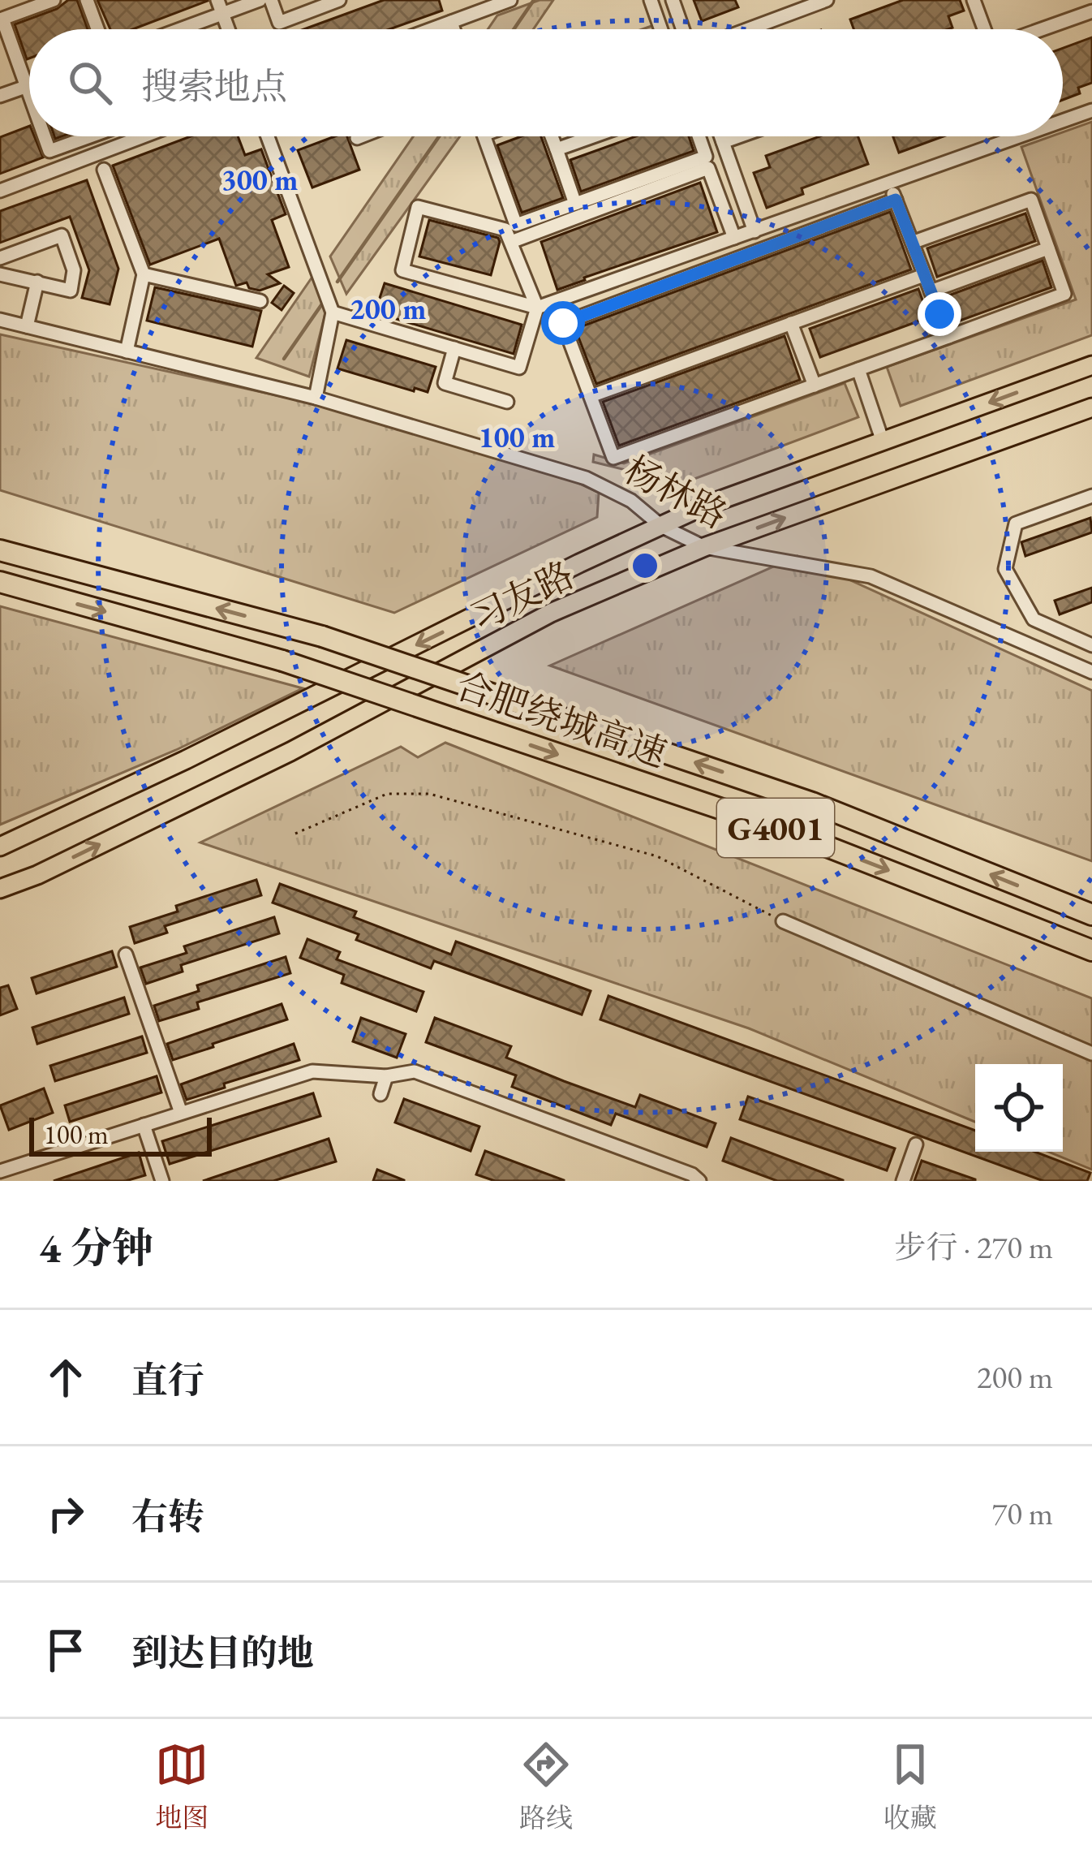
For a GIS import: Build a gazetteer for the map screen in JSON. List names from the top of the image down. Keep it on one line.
{"streets":{"highway":["合肥绕城高速","G4001"],"main road":["习友路"],"street":["杨林路"]},"crossings":[["杨林路","习友路"]],"scale_bar":"100 m","page":{"search":"搜索地点","scale":"100 m","heading":["4 分钟","步行 · 270 m"],"list":[["直行","200 m"],["右转","70 m"],"到达目的地"],"nav":["地图","路线","收藏"]},"rings":["300 m","200 m","100 m"]}
